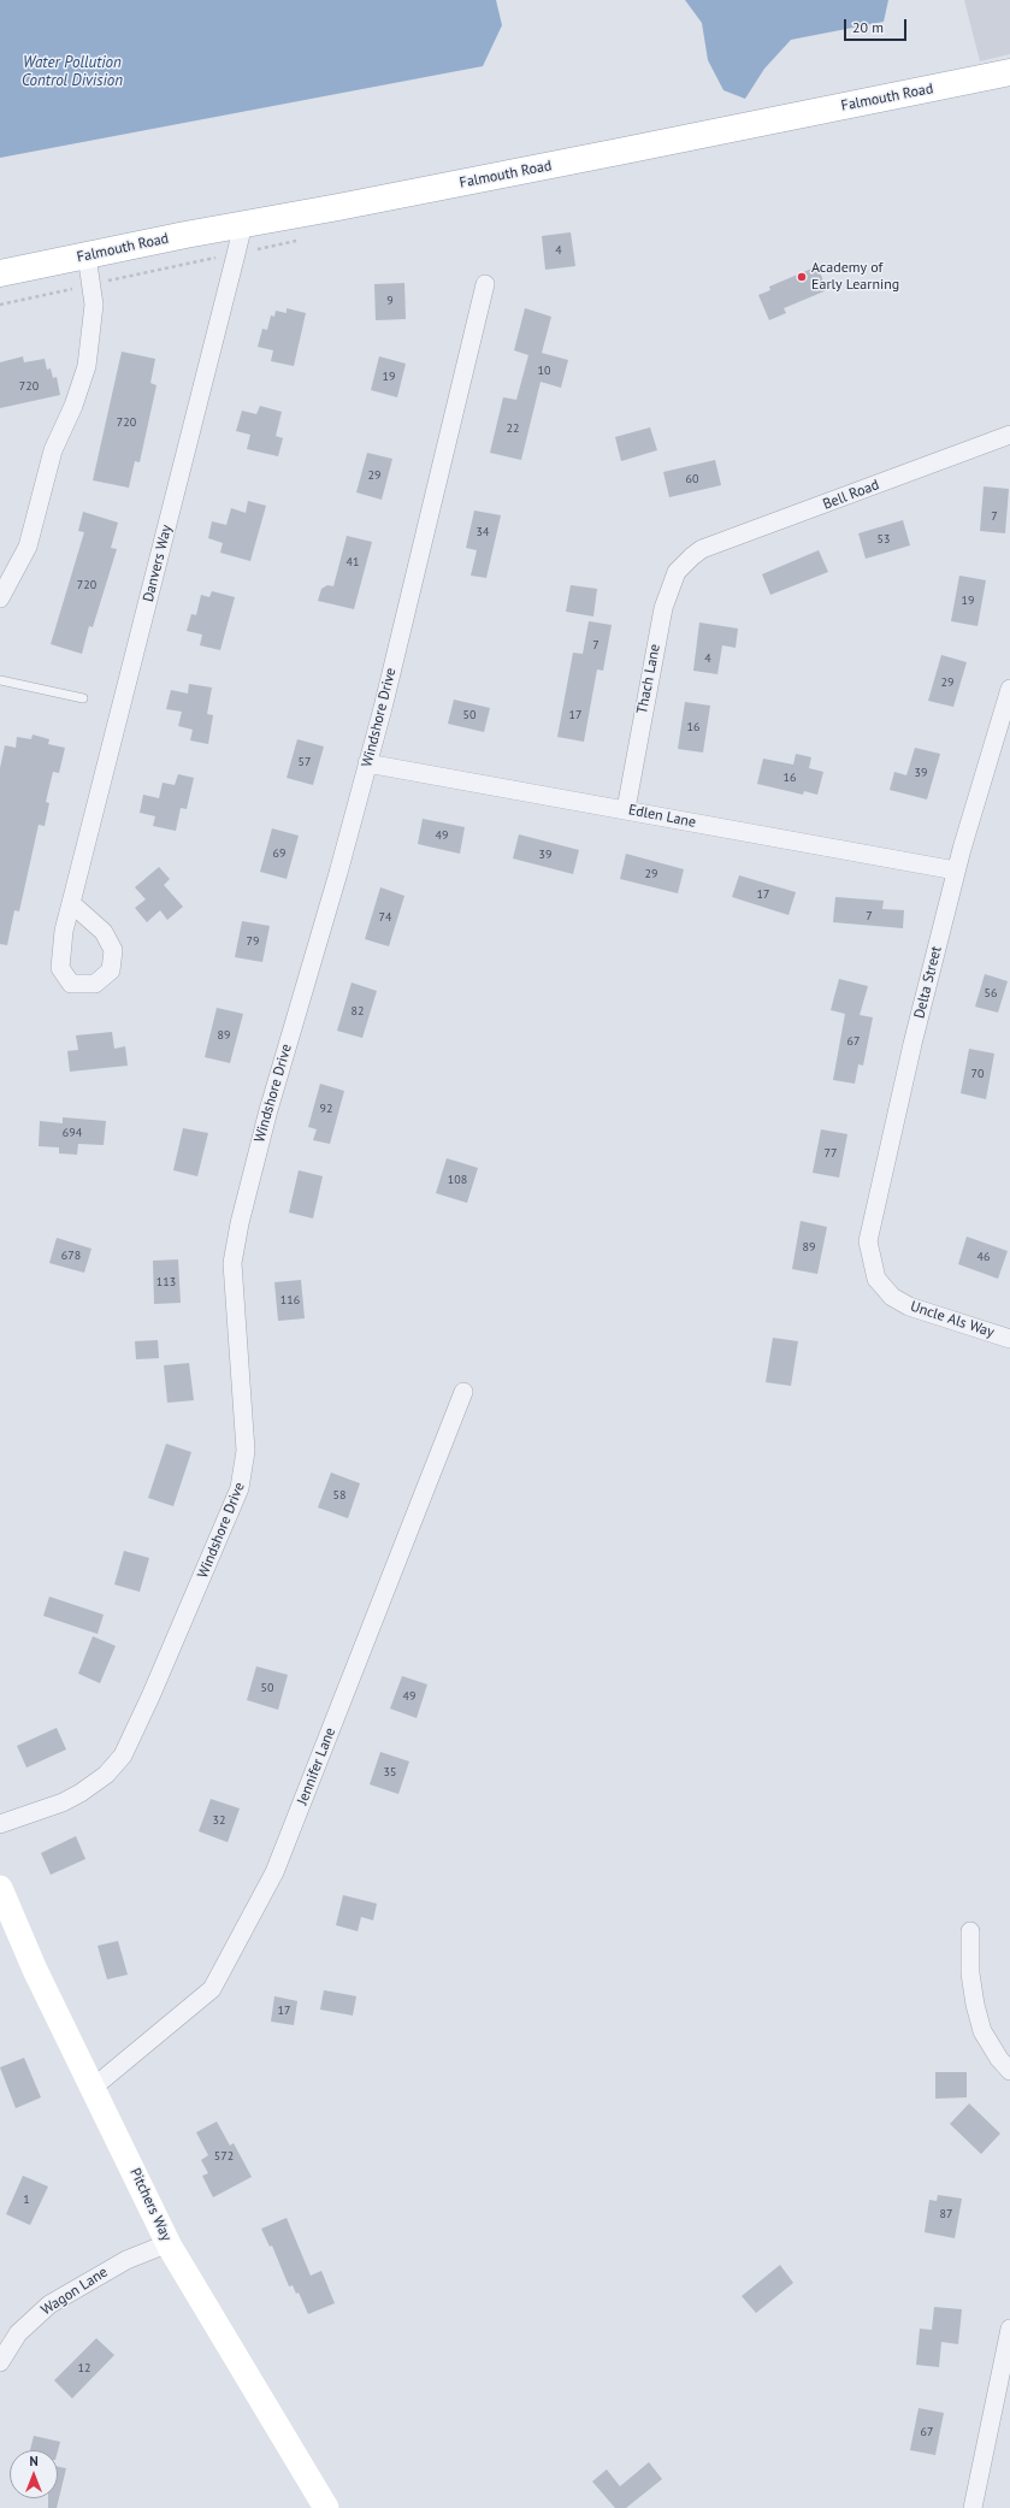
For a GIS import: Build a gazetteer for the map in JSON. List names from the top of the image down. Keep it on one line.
{"streets":{"main road":["Falmouth Road","Pitchers Way"],"street":["Bell Road","Danvers Way","Thach Lane","Windshore Drive","Edlen Lane","Delta Street","Uncle Als Way","Jennifer Lane","Wagon Lane"]},"crossings":[["Falmouth Road","Danvers Way"],["Bell Road","Thach Lane"],["Thach Lane","Edlen Lane"],["Windshore Drive","Edlen Lane"],["Edlen Lane","Delta Street"],["Delta Street","Uncle Als Way"],["Jennifer Lane","Pitchers Way"],["Pitchers Way","Wagon Lane"]],"water":["Water Pollution Control Division"],"places":["Academy of Early Learning"],"house_numbers":["4","9","10","19","720","720","22","29","60","7","34","53","41","720","19","7","4","29","50","17","16","57","39","16","49","69","39","29","17","7","74","79","56","82","89","67","70","92","694","77","108","89","678","46","113","116","58","50","49","35","32","17","572","1","87","12","67"],"scale_bar":"20 m","north":"top"}
